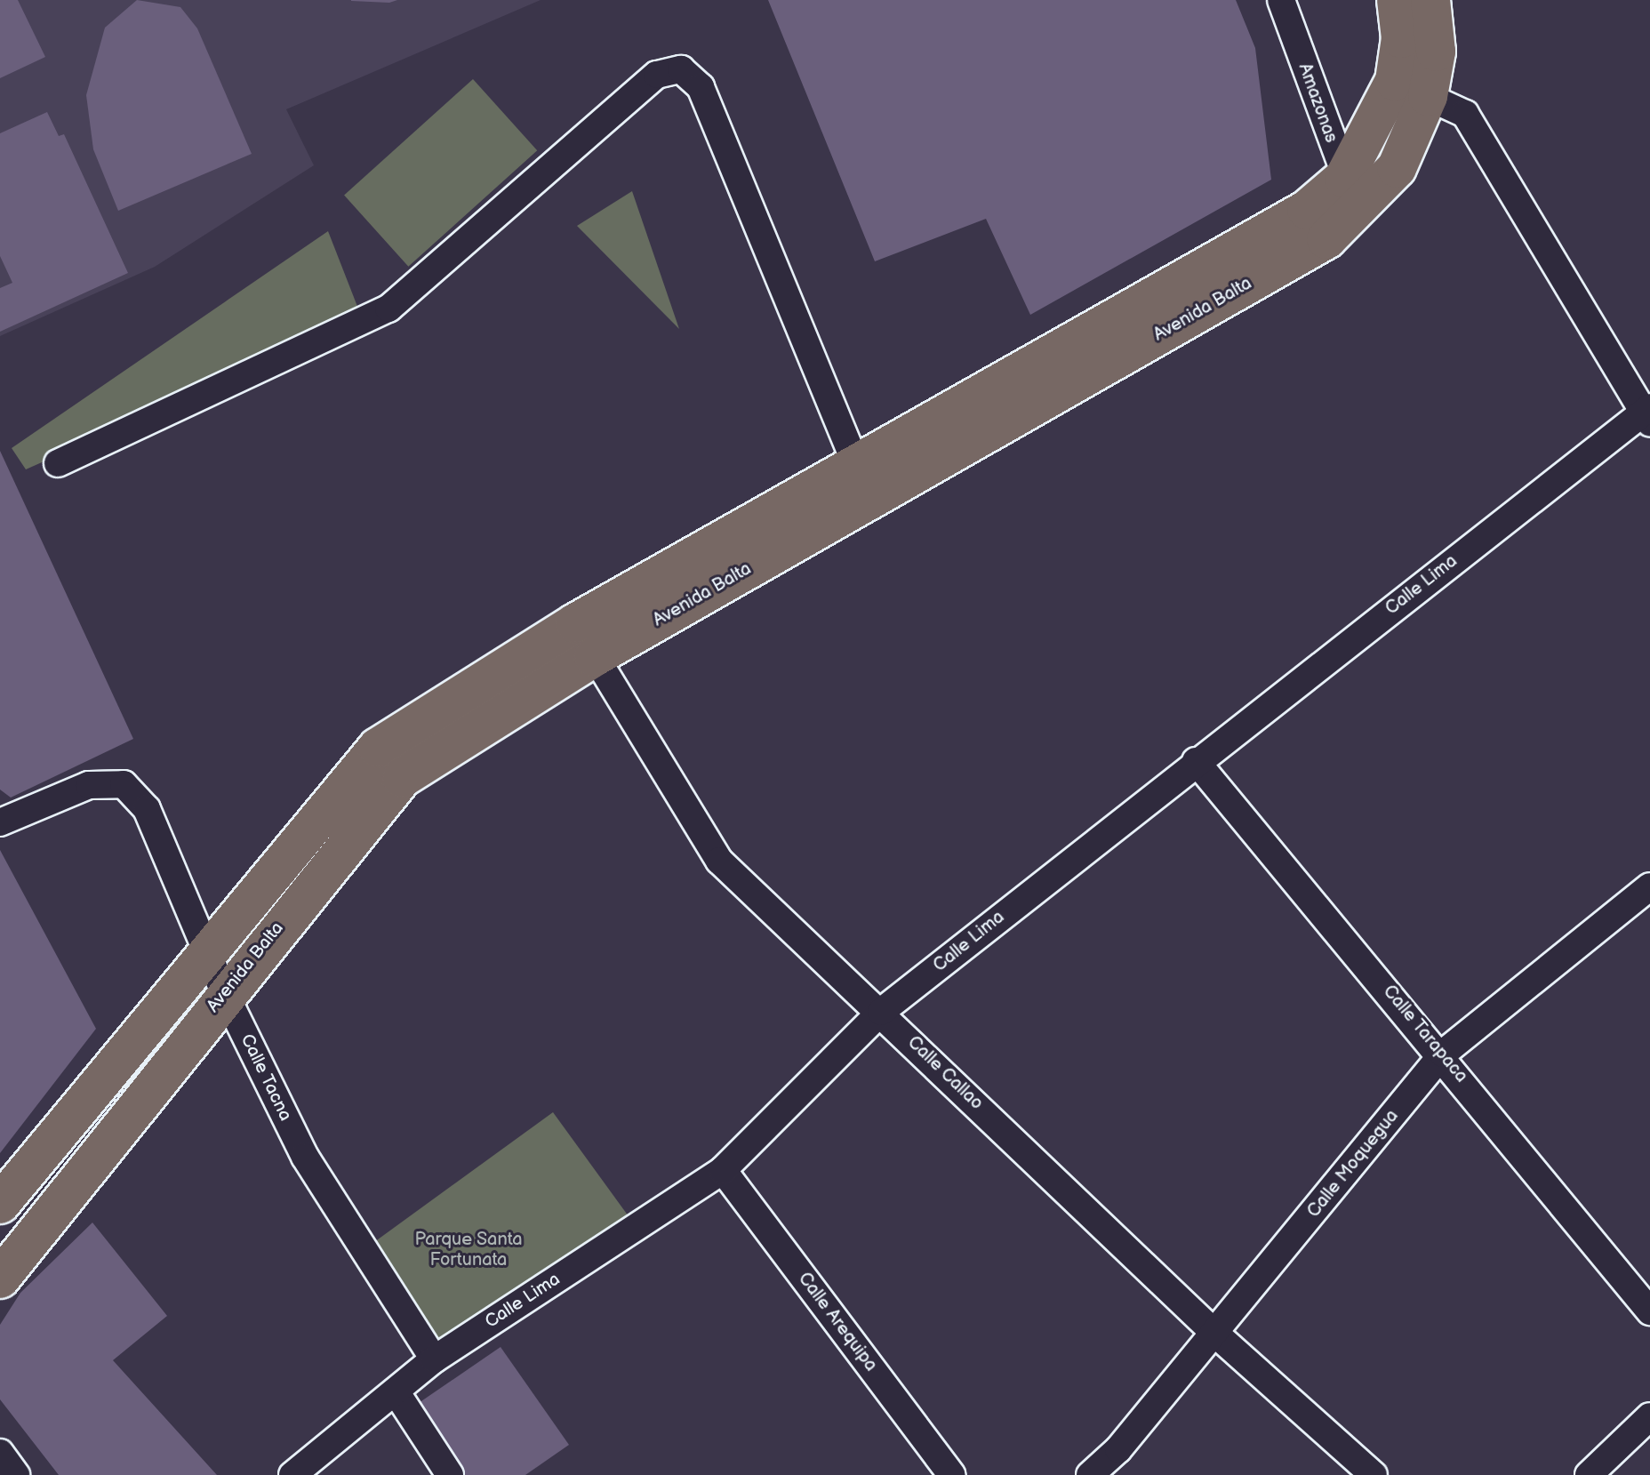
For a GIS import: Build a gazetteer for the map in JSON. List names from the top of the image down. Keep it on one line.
{"streets":{"main road":["Avenida Balta"],"street":["Amazonas","Calle Lima","Calle Tarapaca","Calle Callao","Calle Tacna","Calle Moquegua","Calle Arequipa"]},"crossings":[["Amazonas","Avenida Balta"],["Avenida Balta","Calle Callao"],["Avenida Balta","Calle Tacna"],["Calle Lima","Calle Tarapaca"],["Calle Lima","Calle Callao"],["Calle Lima","Calle Tacna"],["Calle Lima","Calle Arequipa"],["Calle Tarapaca","Calle Moquegua"],["Calle Callao","Calle Moquegua"]],"parks":["Parque Santa Fortunata"]}
